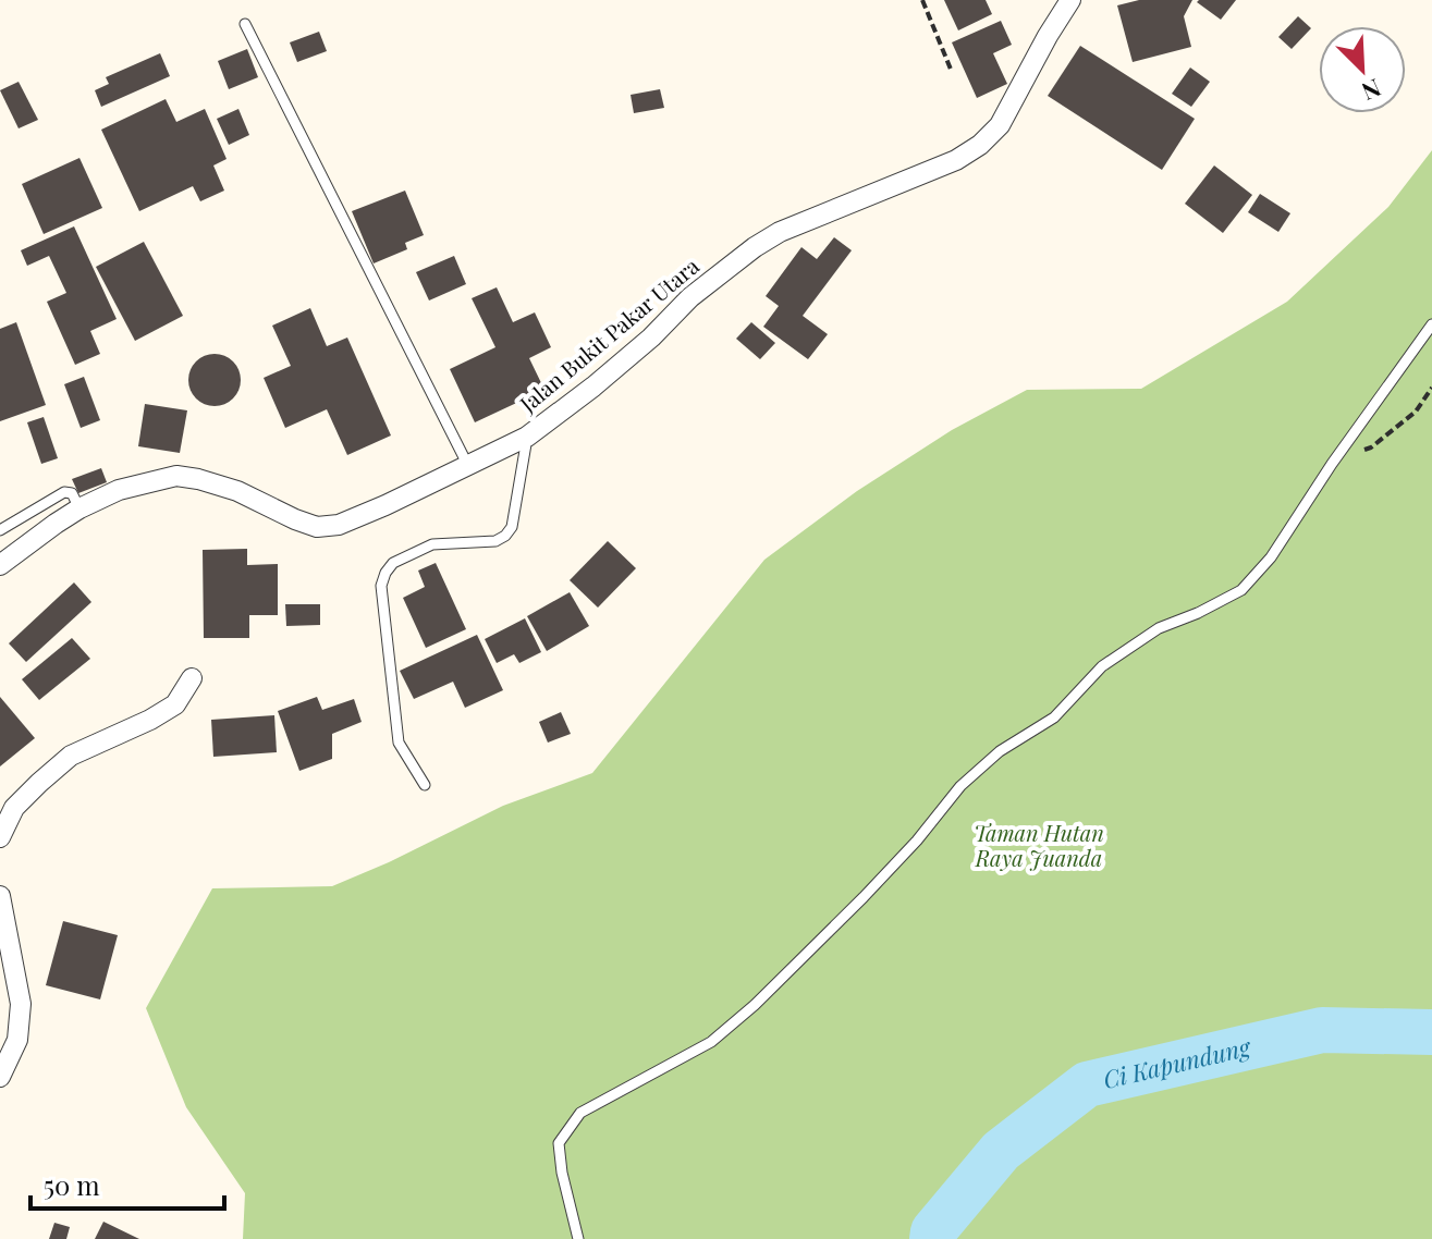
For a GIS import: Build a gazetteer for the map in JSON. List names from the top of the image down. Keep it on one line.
{"streets":{"street":["Jalan Bukit Pakar Utara"]},"water":["Ci Kapundung"],"parks":["Taman Hutan Raya Juanda"],"scale_bar":"50 m","north":"bottom right"}
